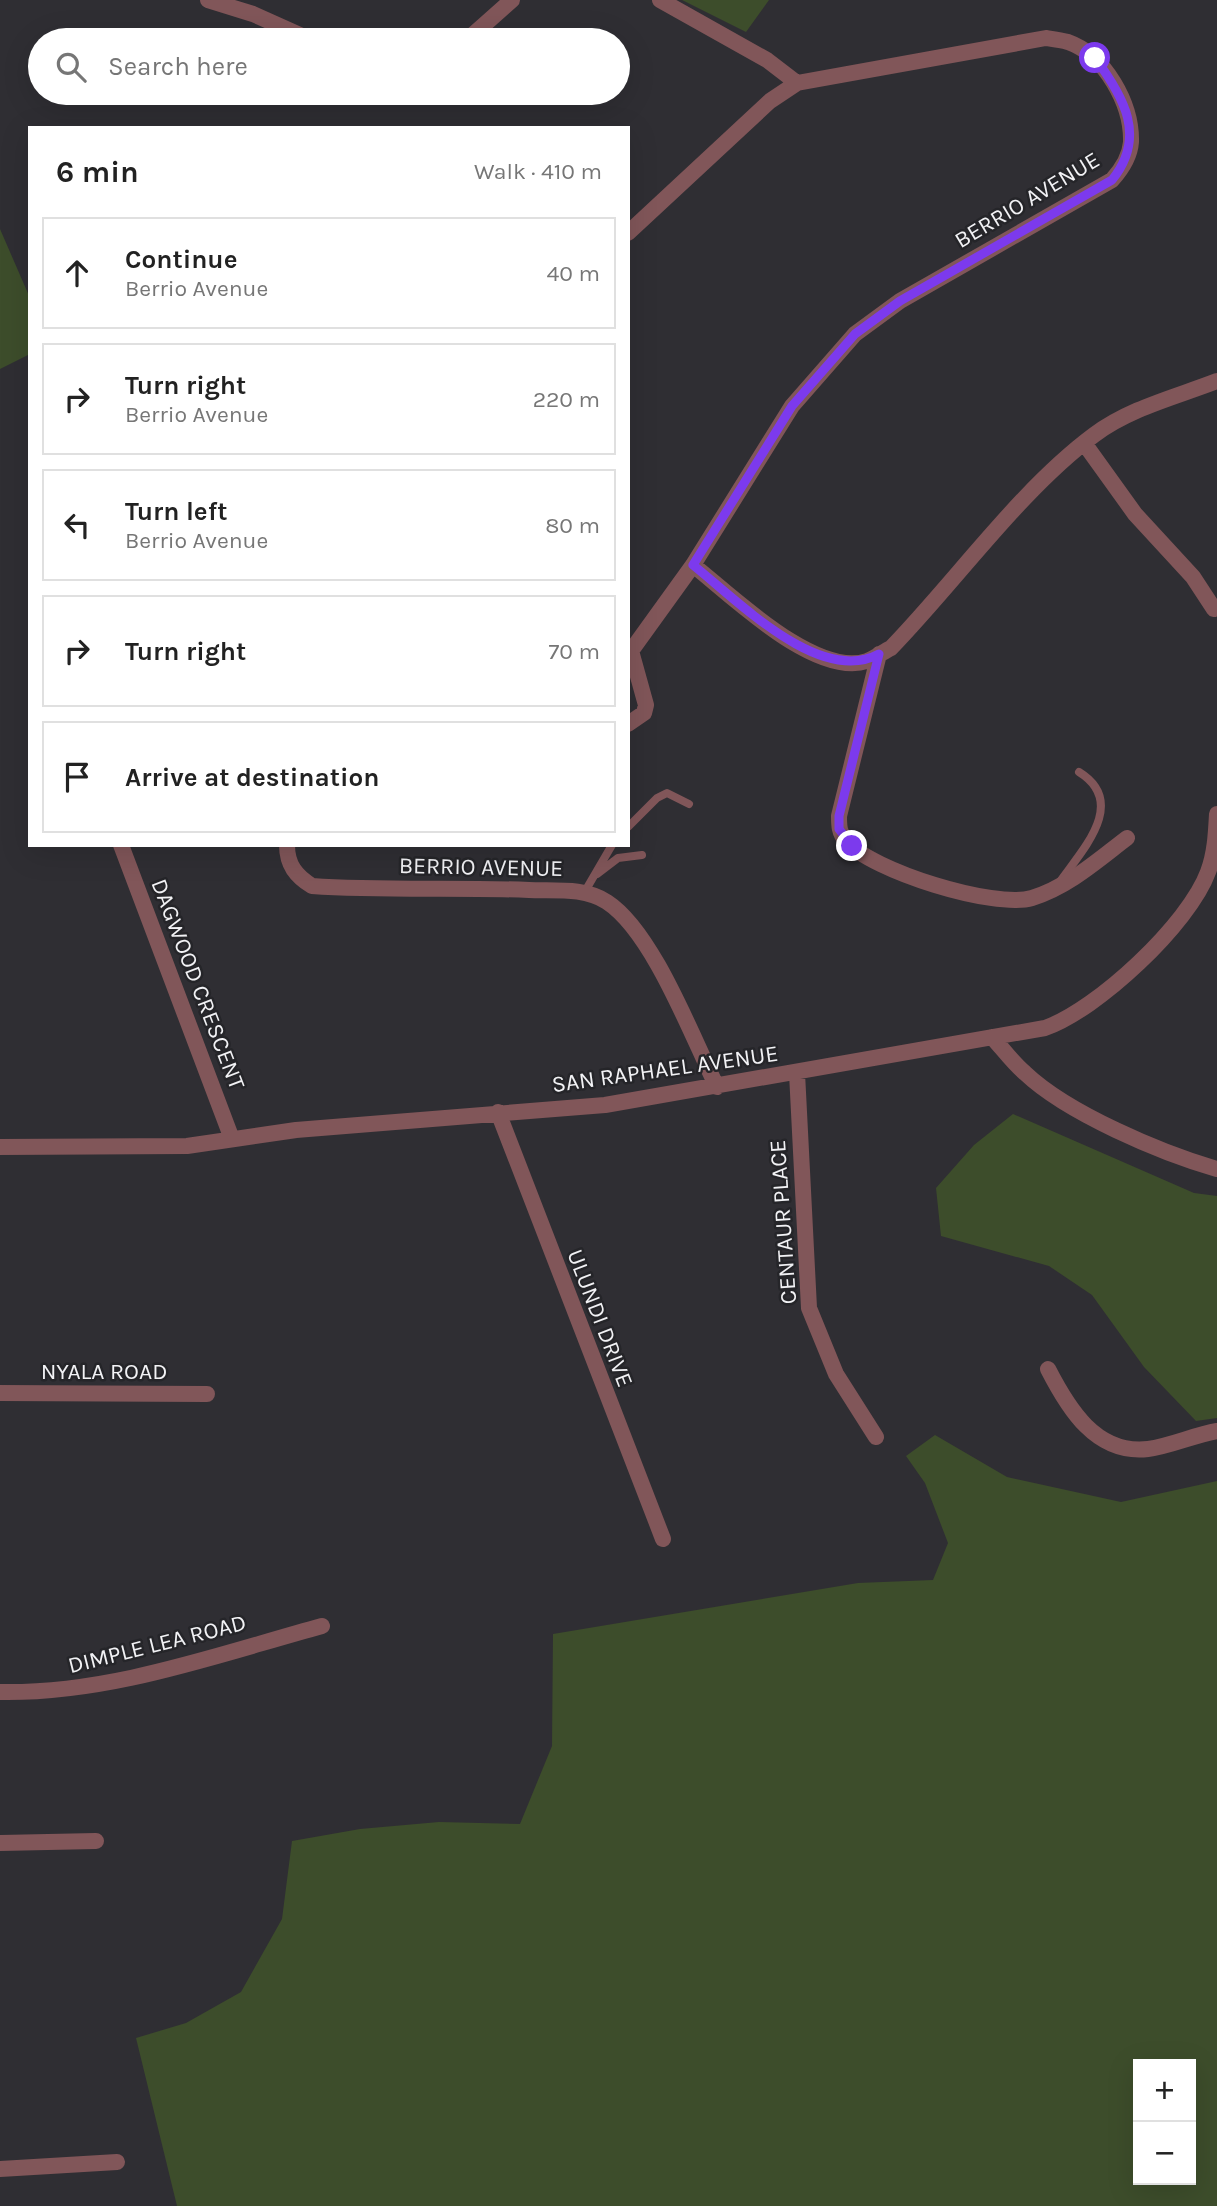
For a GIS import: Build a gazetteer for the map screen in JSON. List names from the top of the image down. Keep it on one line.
{"streets":{"street":["BERRIO AVENUE","DAGWOOD CRESCENT","SAN RAPHAEL AVENUE","CENTAUR PLACE","ULUNDI DRIVE","NYALA ROAD","DIMPLE LEA ROAD"]},"crossings":[["BERRIO AVENUE","SAN RAPHAEL AVENUE"],["DAGWOOD CRESCENT","SAN RAPHAEL AVENUE"],["SAN RAPHAEL AVENUE","CENTAUR PLACE"],["SAN RAPHAEL AVENUE","ULUNDI DRIVE"]],"page":{"search":"Search here","heading":["6 min","Walk · 410 m"],"list":[["Continue","Berrio Avenue","40 m"],["Turn right","Berrio Avenue","220 m"],["Turn left","Berrio Avenue","80 m"],["Turn right","70 m"],"Arrive at destination"],"map_buttons":["+","−"]}}
